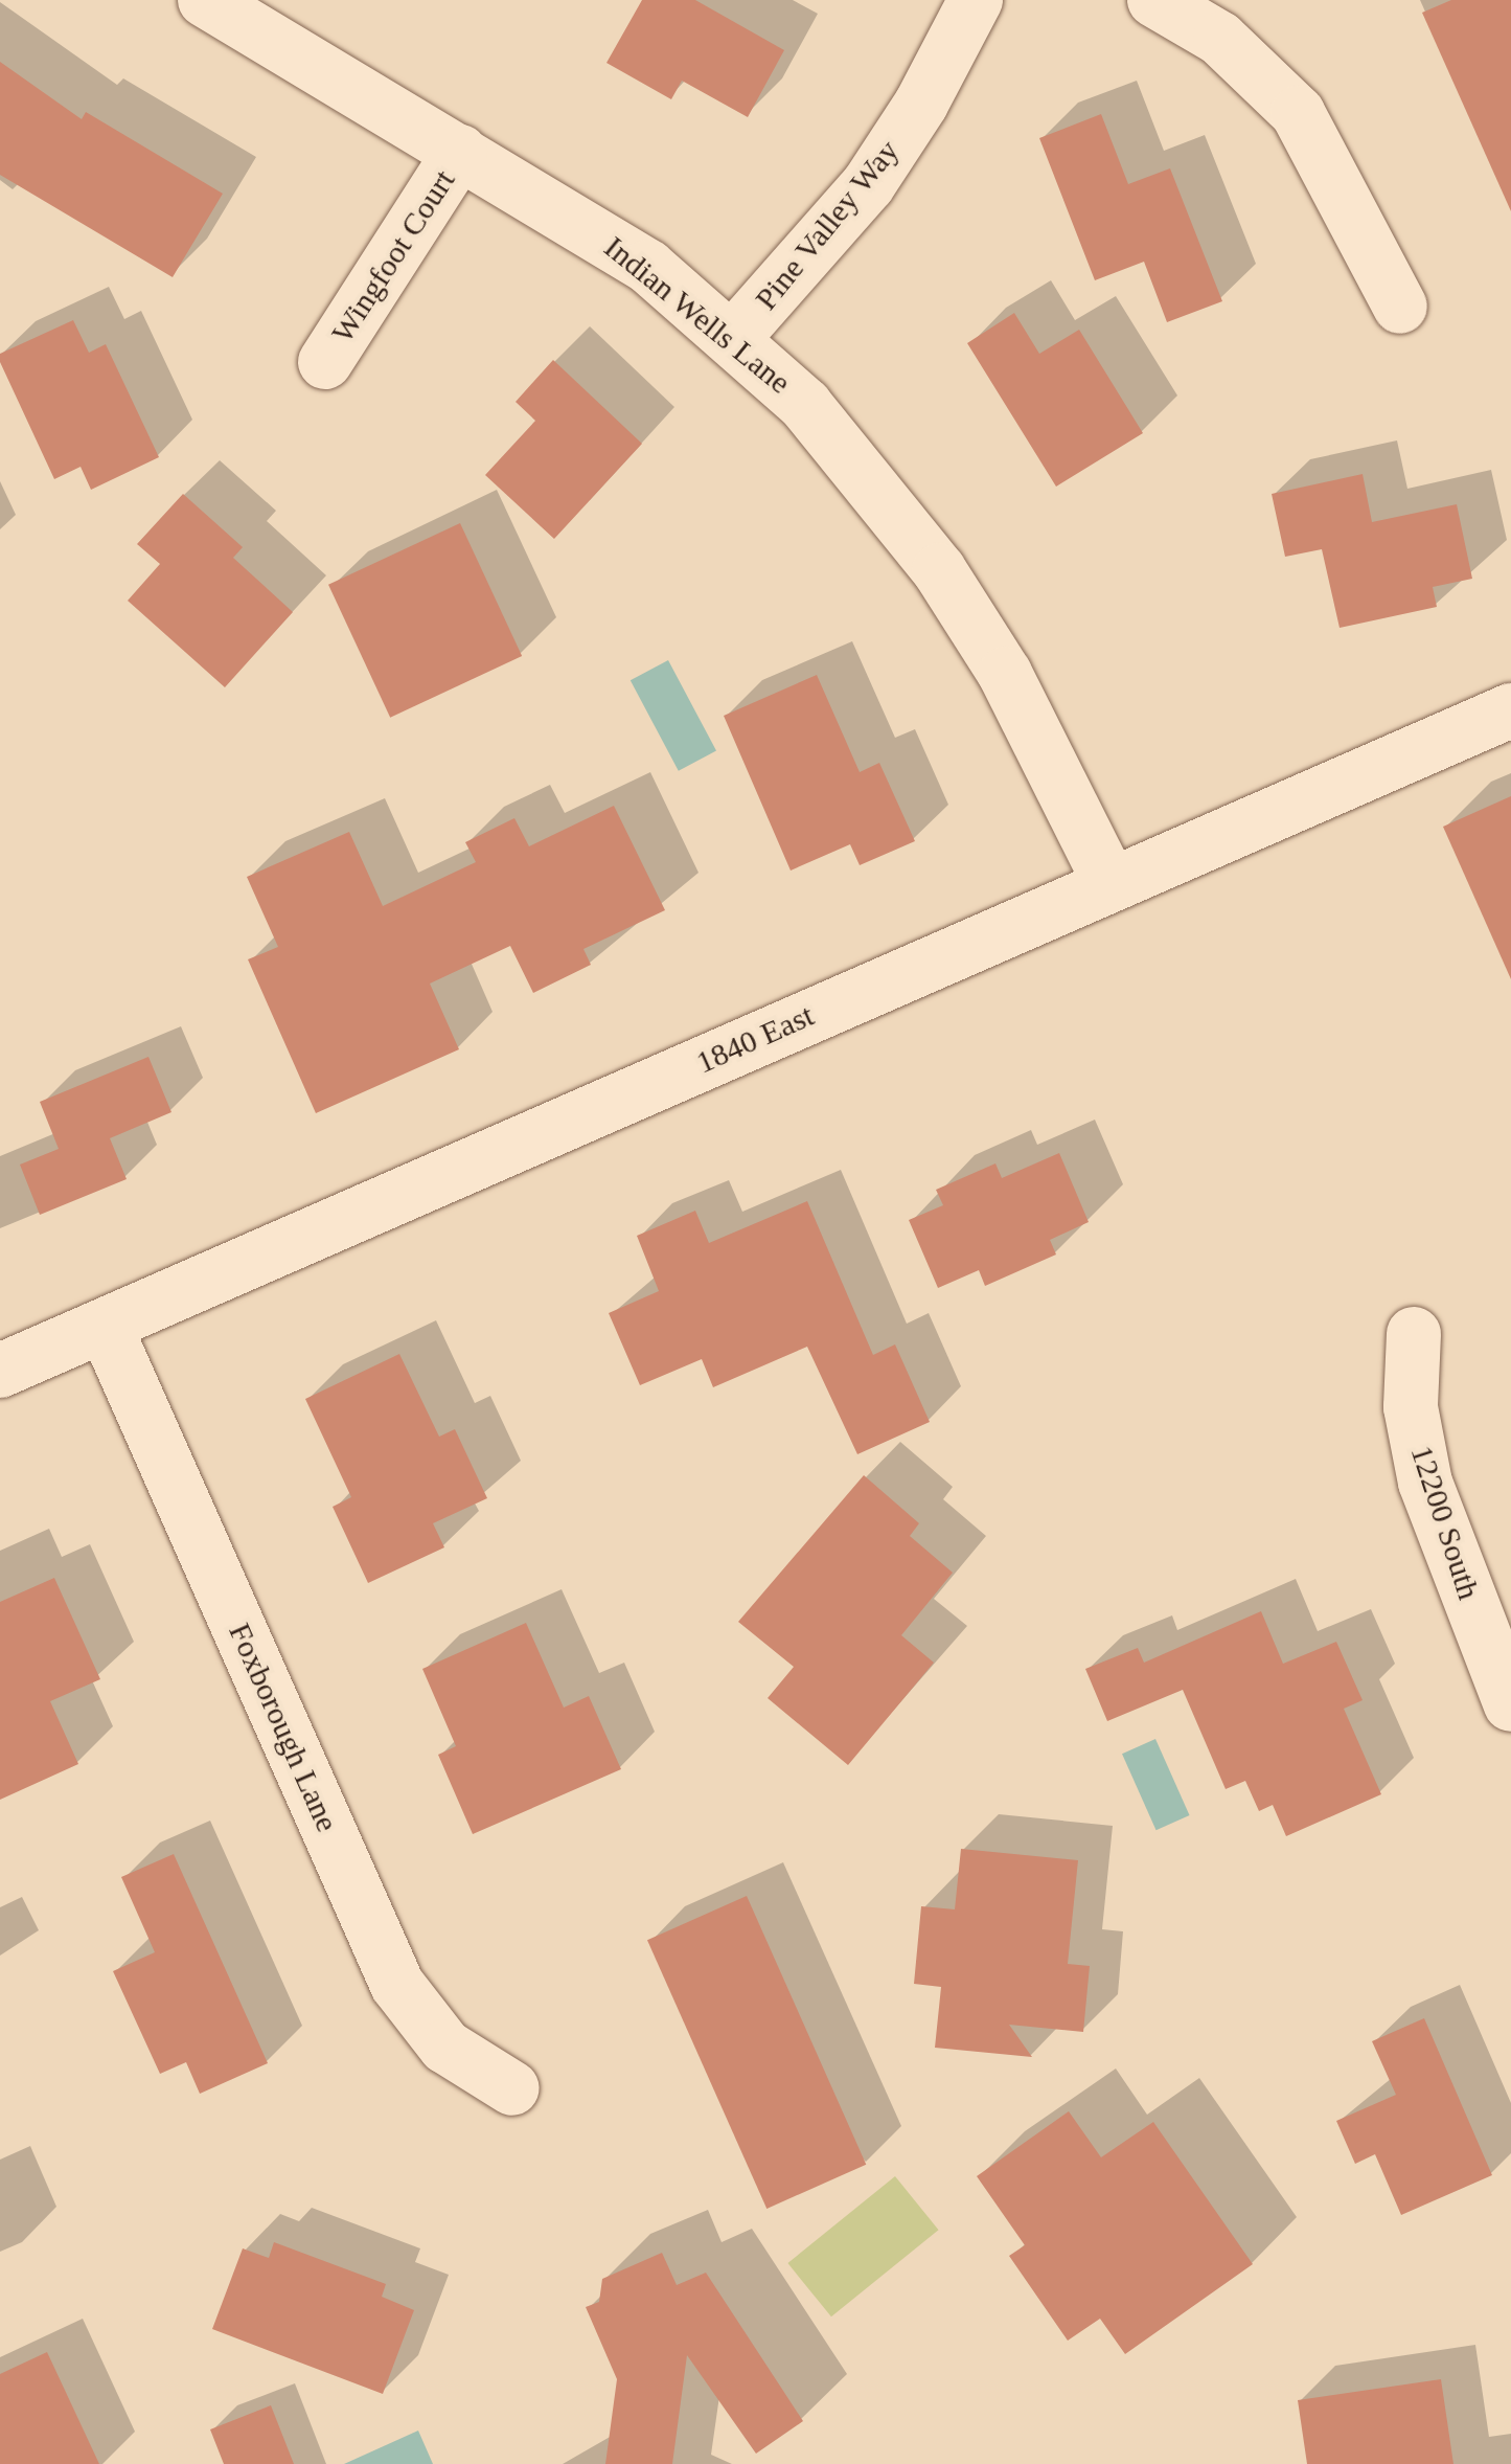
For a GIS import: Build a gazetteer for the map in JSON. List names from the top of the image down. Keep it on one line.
{"streets":{"street":["Pine Valley Way","Wingfoot Court","Indian Wells Lane","1840 East","12200 South","Foxborough Lane"]},"crossings":[["Pine Valley Way","Indian Wells Lane"],["Wingfoot Court","Indian Wells Lane"],["Indian Wells Lane","1840 East"],["1840 East","Foxborough Lane"]]}
